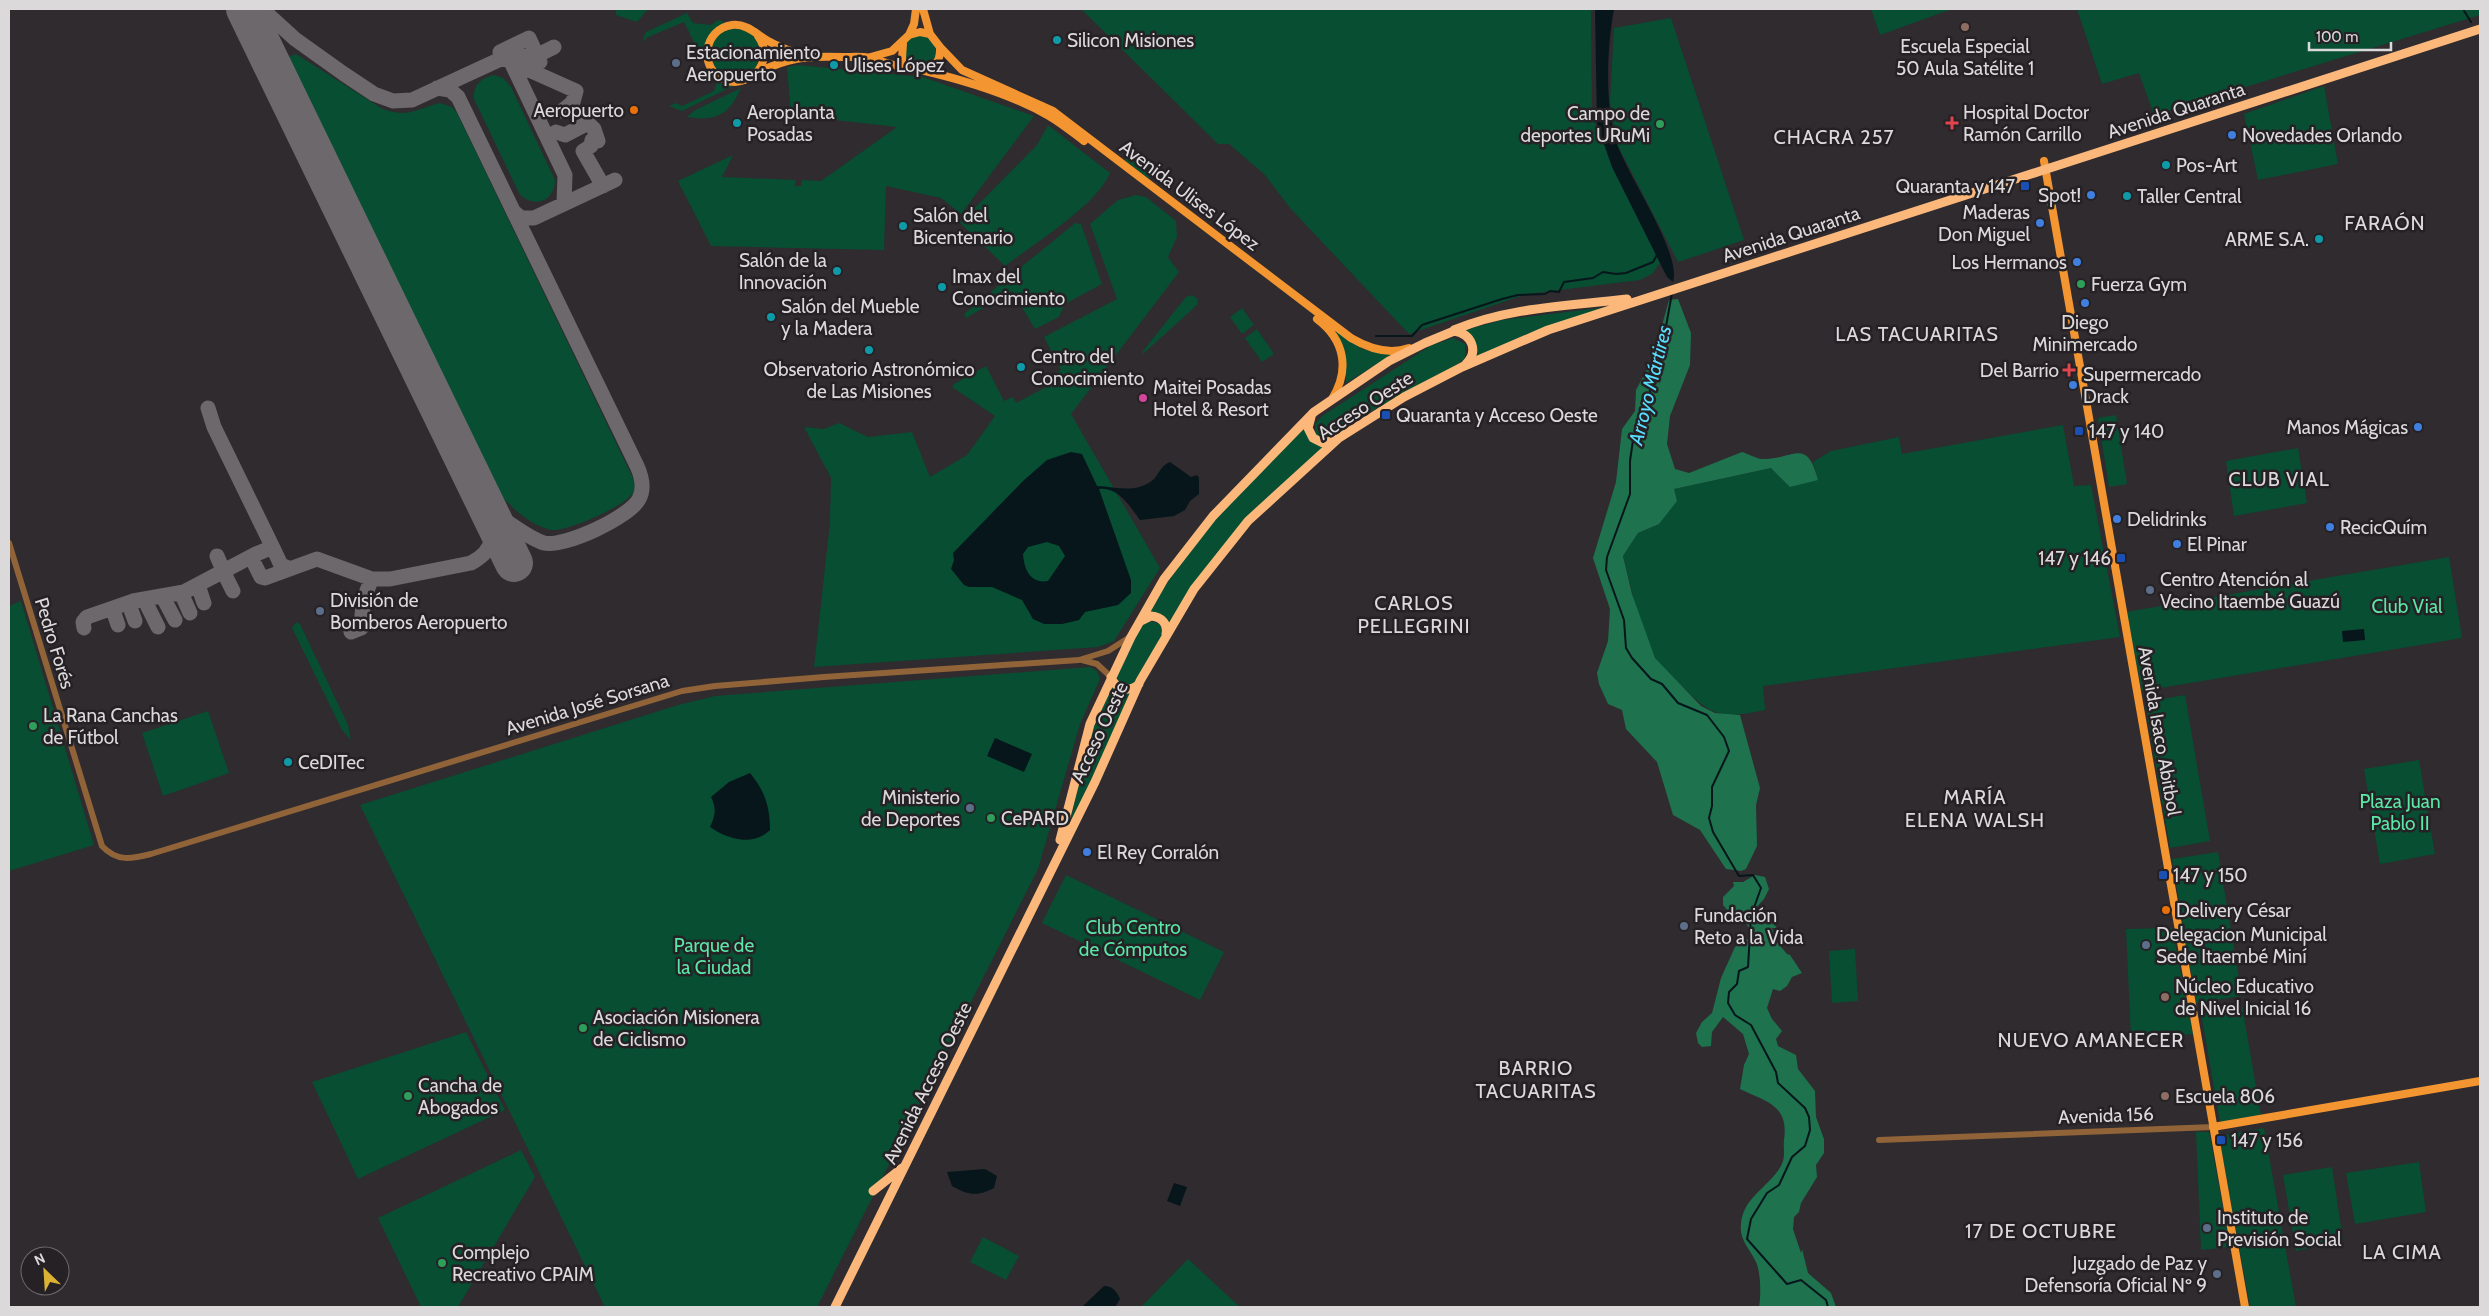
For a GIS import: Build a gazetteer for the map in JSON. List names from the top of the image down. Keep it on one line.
{"streets":{"highway":["Avenida Quaranta","Acceso Oeste","Avenida Acceso Oeste"],"main road":["Avenida Ulises López","Avenida Isaco Abitbol","Avenida 156"],"street":["Pedro Forés","Avenida José Sorsana"]},"crossings":[["Avenida Quaranta","Avenida Isaco Abitbol"],["Avenida Ulises López","Acceso Oeste"],["Acceso Oeste","Avenida José Sorsana"],["Acceso Oeste","Avenida Acceso Oeste"],["Pedro Forés","Avenida José Sorsana"],["Avenida Isaco Abitbol","Avenida 156"]],"districts":["CHACRA 257","FARAÓN","LAS TACUARITAS","CLUB VIAL","CARLOS PELLEGRINI","MARÍA ELENA WALSH","NUEVO AMANECER","BARRIO TACUARITAS","17 DE OCTUBRE","LA CIMA"],"water":["Arroyo Mártires"],"parks":["Club Vial","Plaza Juan Pablo II","Club Centro de Cómputos","Parque de la Ciudad"],"places":{"other":["Escuela Especial 50 Aula Satélite 1","Silicon Misiones","Estacionamiento Aeropuerto","Ulises López","Aeropuerto","Aeroplanta Posadas","Campo de deportes URuMi","Novedades Orlando","Pos-Art","Spot!","Taller Central","Maderas Don Miguel","Salón del Bicentenario","ARME S.A.","Los Hermanos","Salón de la Innovación","Fuerza Gym","Imax del Conocimiento","Diego Minimercado","Salón del Mueble y la Madera","Observatorio Astronómico de Las Misiones","Centro del Conocimiento","Supermercado Drack","Maitei Posadas Hotel & Resort","Manos Mágicas","Delidrinks","RecicQuím","El Pinar","Centro Atención al Vecino Itaembé Guazú","División de Bomberos Aeropuerto","La Rana Canchas de Fútbol","CeDITec","Ministerio de Deportes","CePARD","El Rey Corralón","Delivery César","Fundación Reto a la Vida","Delegacion Municipal Sede Itaembé Miní","Núcleo Educativo de Nivel Inicial 16","Asociación Misionera de Ciclismo","Cancha de Abogados","Escuela 806","Instituto de Previsión Social","Complejo Recreativo CPAIM","Juzgado de Paz y Defensoría Oficial Nº 9"],"health":["Hospital Doctor Ramón Carrillo","Del Barrio"],"transit":["Quaranta y 147","Quaranta y Acceso Oeste","147 y 140","147 y 146","147 y 150","147 y 156"]},"scale_bar":"100 m","north":"top left"}
